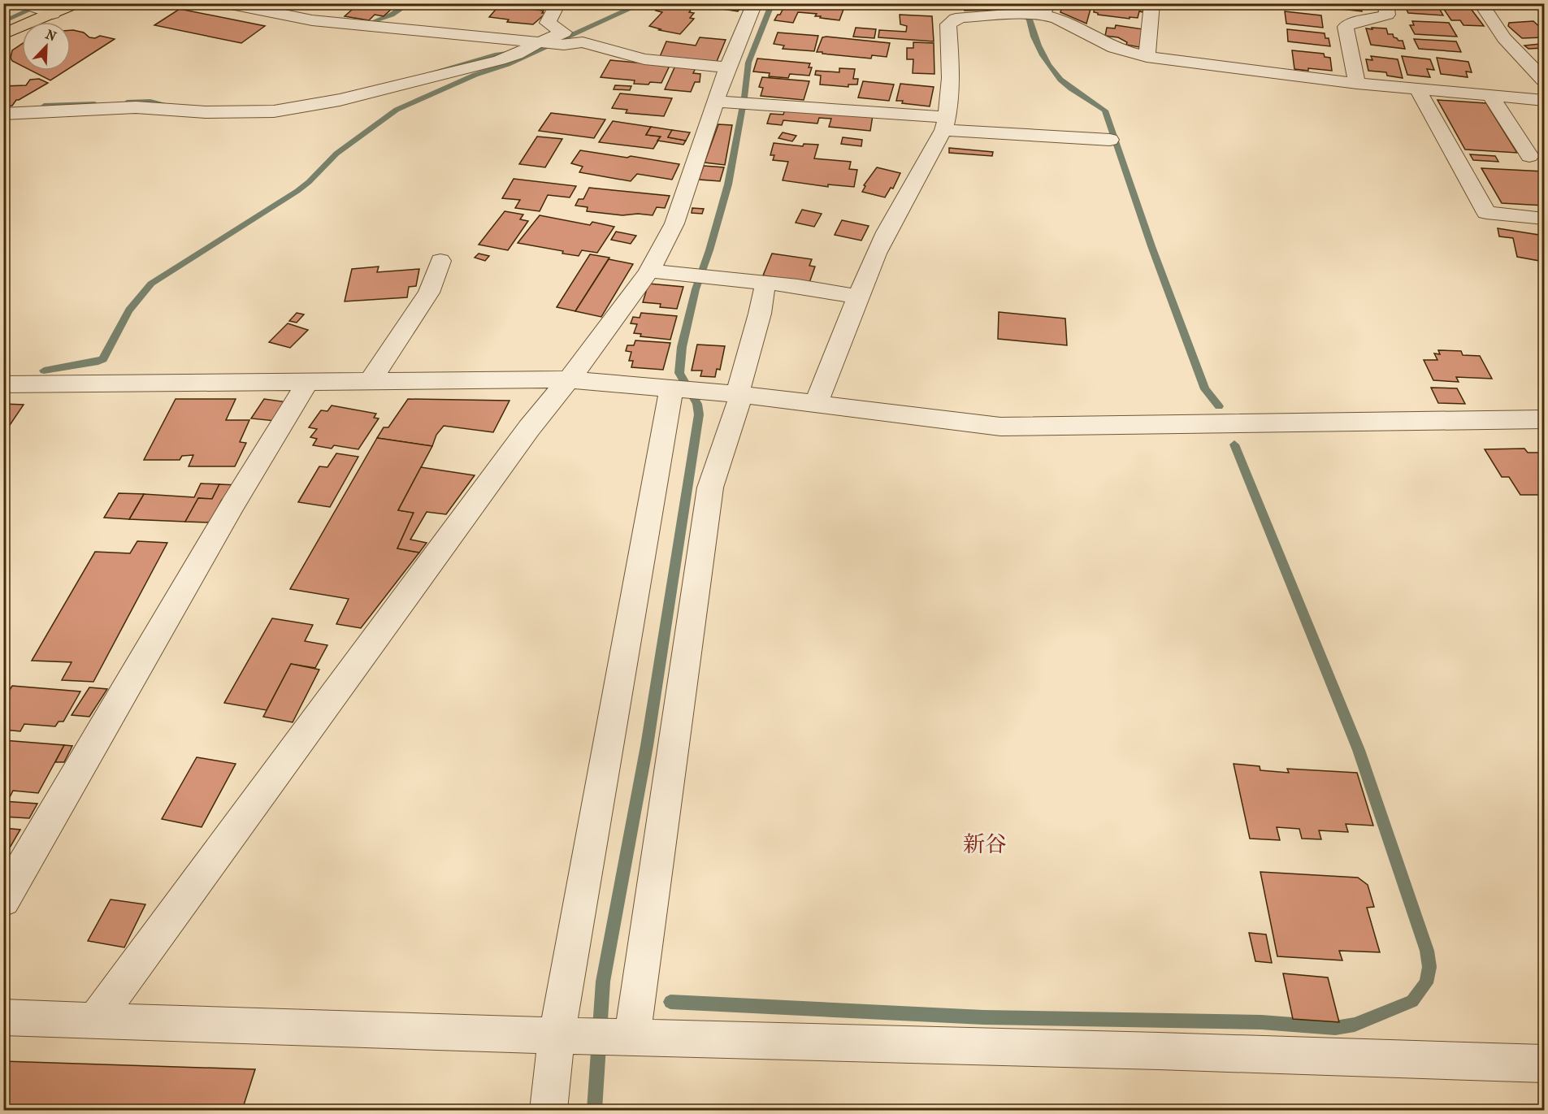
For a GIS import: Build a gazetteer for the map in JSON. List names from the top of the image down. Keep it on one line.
{"districts":["新谷"],"north":"top right"}
